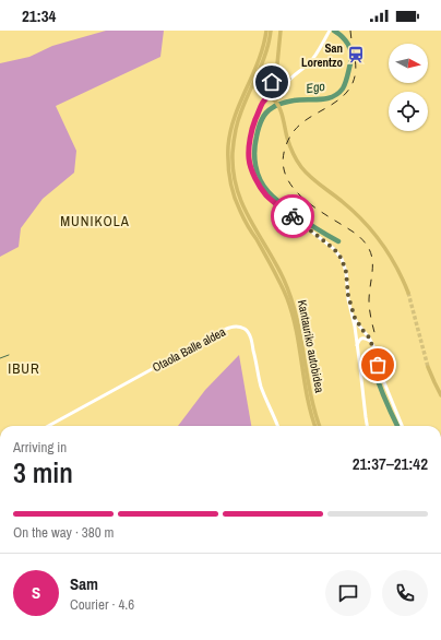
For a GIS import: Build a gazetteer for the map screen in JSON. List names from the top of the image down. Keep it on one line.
{"streets":{"highway":["Kantauriko autobidea"],"street":["Otaola Balle aldea"]},"districts":["MUNIKOLA","IBUR"],"water":["Ego"],"places":{"station":["San Lorentzo"]},"north":"right","page":{"status":"21:34","heading":["3 min","Arriving in","21:37–21:42"],"panel":["Sam","Courier · 4.6"],"bar":"On the way · 380 m","round":"S"}}
